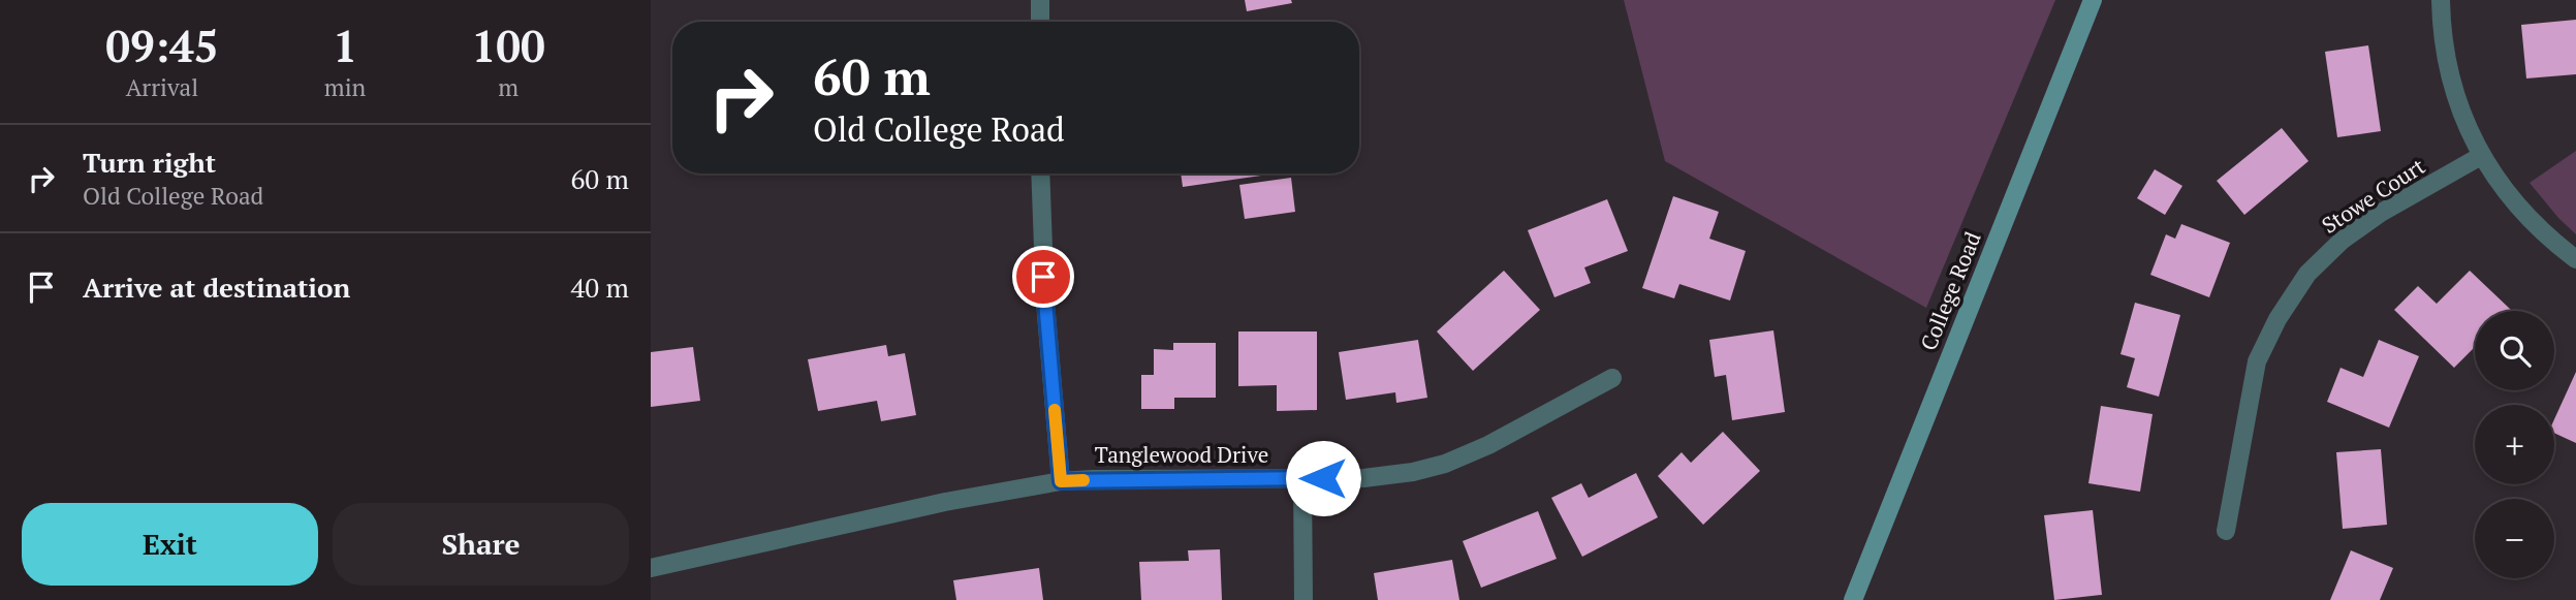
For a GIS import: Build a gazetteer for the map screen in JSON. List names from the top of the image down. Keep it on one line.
{"streets":{"main road":["College Road"],"street":["Stowe Court","Tanglewood Drive"]},"page":{"eta":["09:45","Arrival","1","min","100","m"],"turn":["60 m","Old College Road"],"list":[{"name":"Turn right","note":"Old College Road","value":"60 m"},{"name":"Arrive at destination","value":"40 m"}],"map_buttons":["+","−"],"buttons":["Exit","Share"]}}
